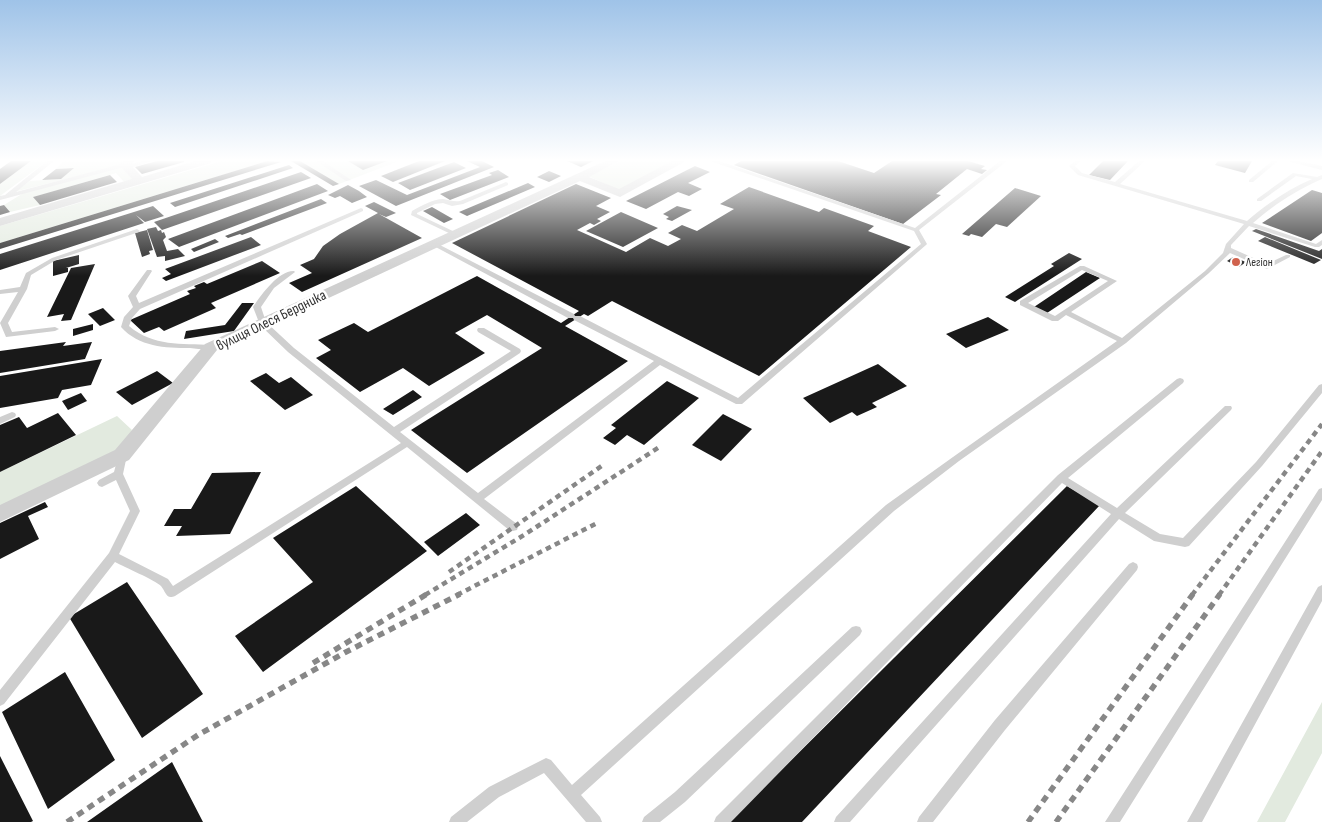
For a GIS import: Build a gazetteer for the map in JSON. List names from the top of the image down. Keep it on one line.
{"streets":{"street":["вулиця Олеся Бердника"]},"places":["Легіон"]}
